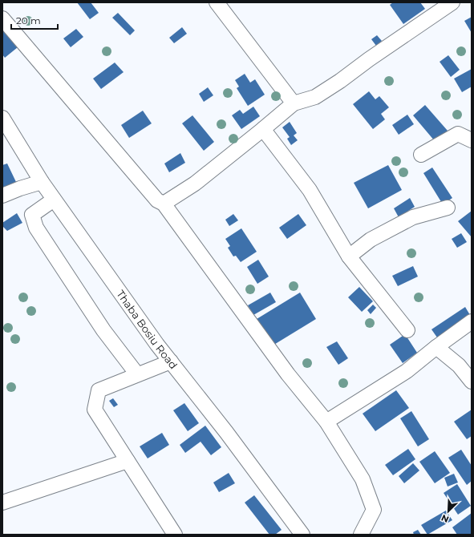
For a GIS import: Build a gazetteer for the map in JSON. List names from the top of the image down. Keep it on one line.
{"streets":{"street":["Thaba Bosiu Road"]},"scale_bar":"20 m","north":"bottom left"}
